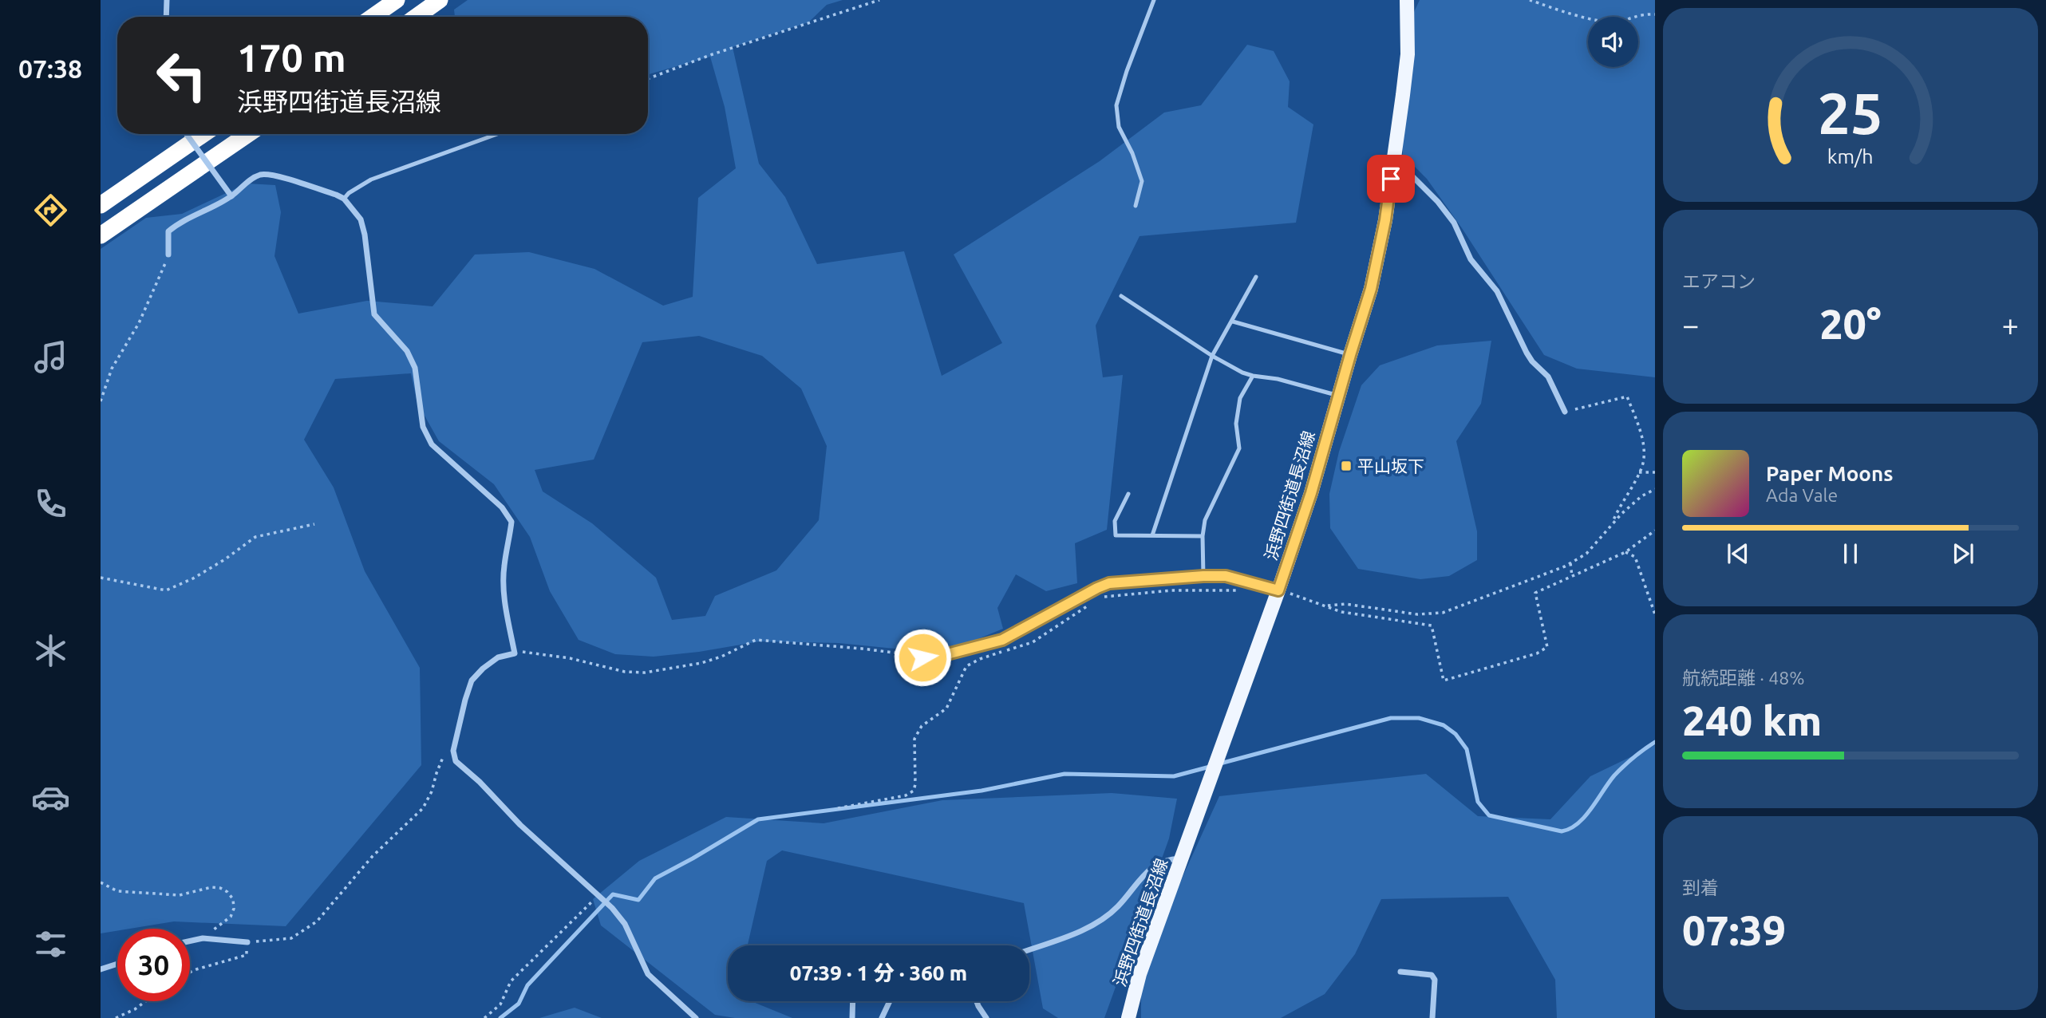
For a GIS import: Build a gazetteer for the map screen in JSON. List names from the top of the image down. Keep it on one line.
{"streets":{"main road":["浜野四街道長沼線"]},"places":{"transit":["平山坂下"]},"page":{"tabs":"07:38","turn":["170 m","浜野四街道長沼線"],"tile":["エアコン",["航続距離 · 48%","240 km"],["到着","07:39"]],"heat":["−","20°","+"],"song":["Paper Moons","Ada Vale"],"limit":"30","trip":"07:39 · 1 分 · 360 m","gauge":["25","km/h"]}}
